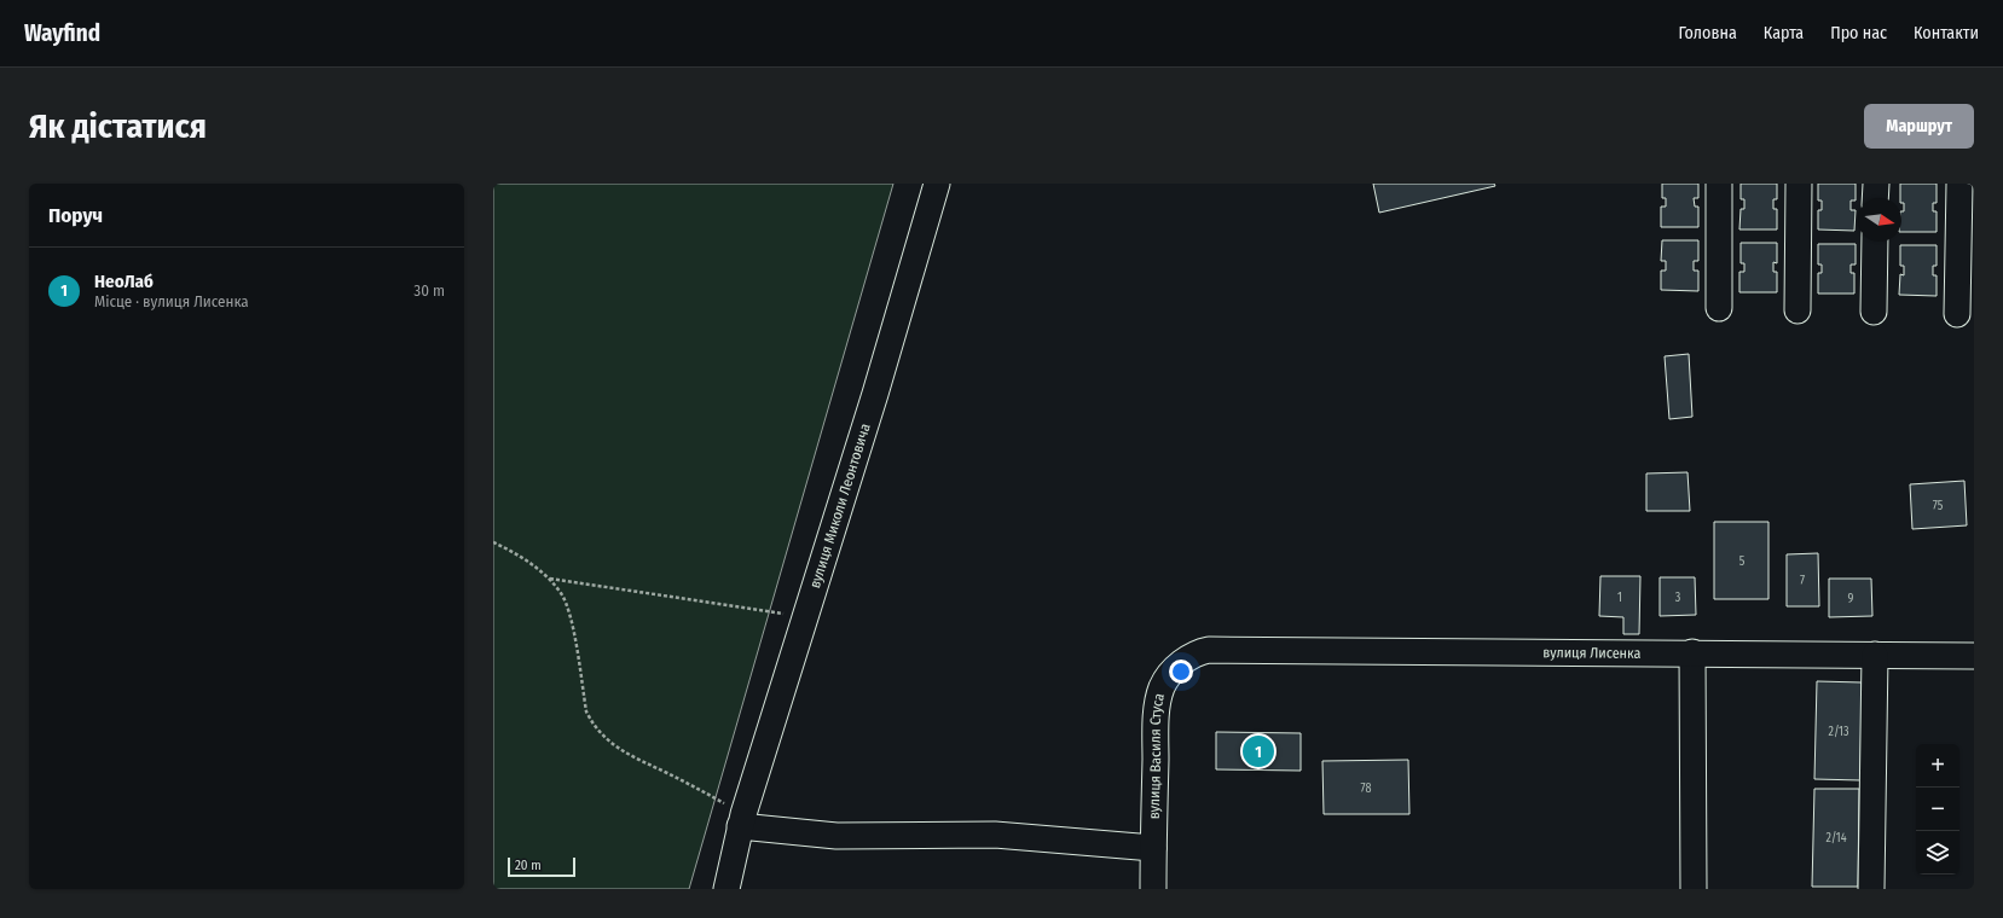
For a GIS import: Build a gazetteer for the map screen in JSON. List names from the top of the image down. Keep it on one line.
{"streets":{"street":["вулиця Миколи Леонтовича","вулиця Лисенка","вулиця Василя Стуса"]},"crossings":[["вулиця Лисенка","вулиця Василя Стуса"]],"house_numbers":["75","5","7","1","3","9","2/13","78","2/14"],"scale_bar":"20 m","north":"right","page":{"header":"Wayfind","nav":["Головна","Карта","Про нас","Контакти"],"buttons":"Маршрут","title":"Як дістатися","heading":"Поруч","list":[{"mark":"1","name":"НеоЛаб","note":"Місце · вулиця Лисенка","value":"30 m"}],"pins":"1","map_buttons":["+","−"],"scale":"20 m"}}
